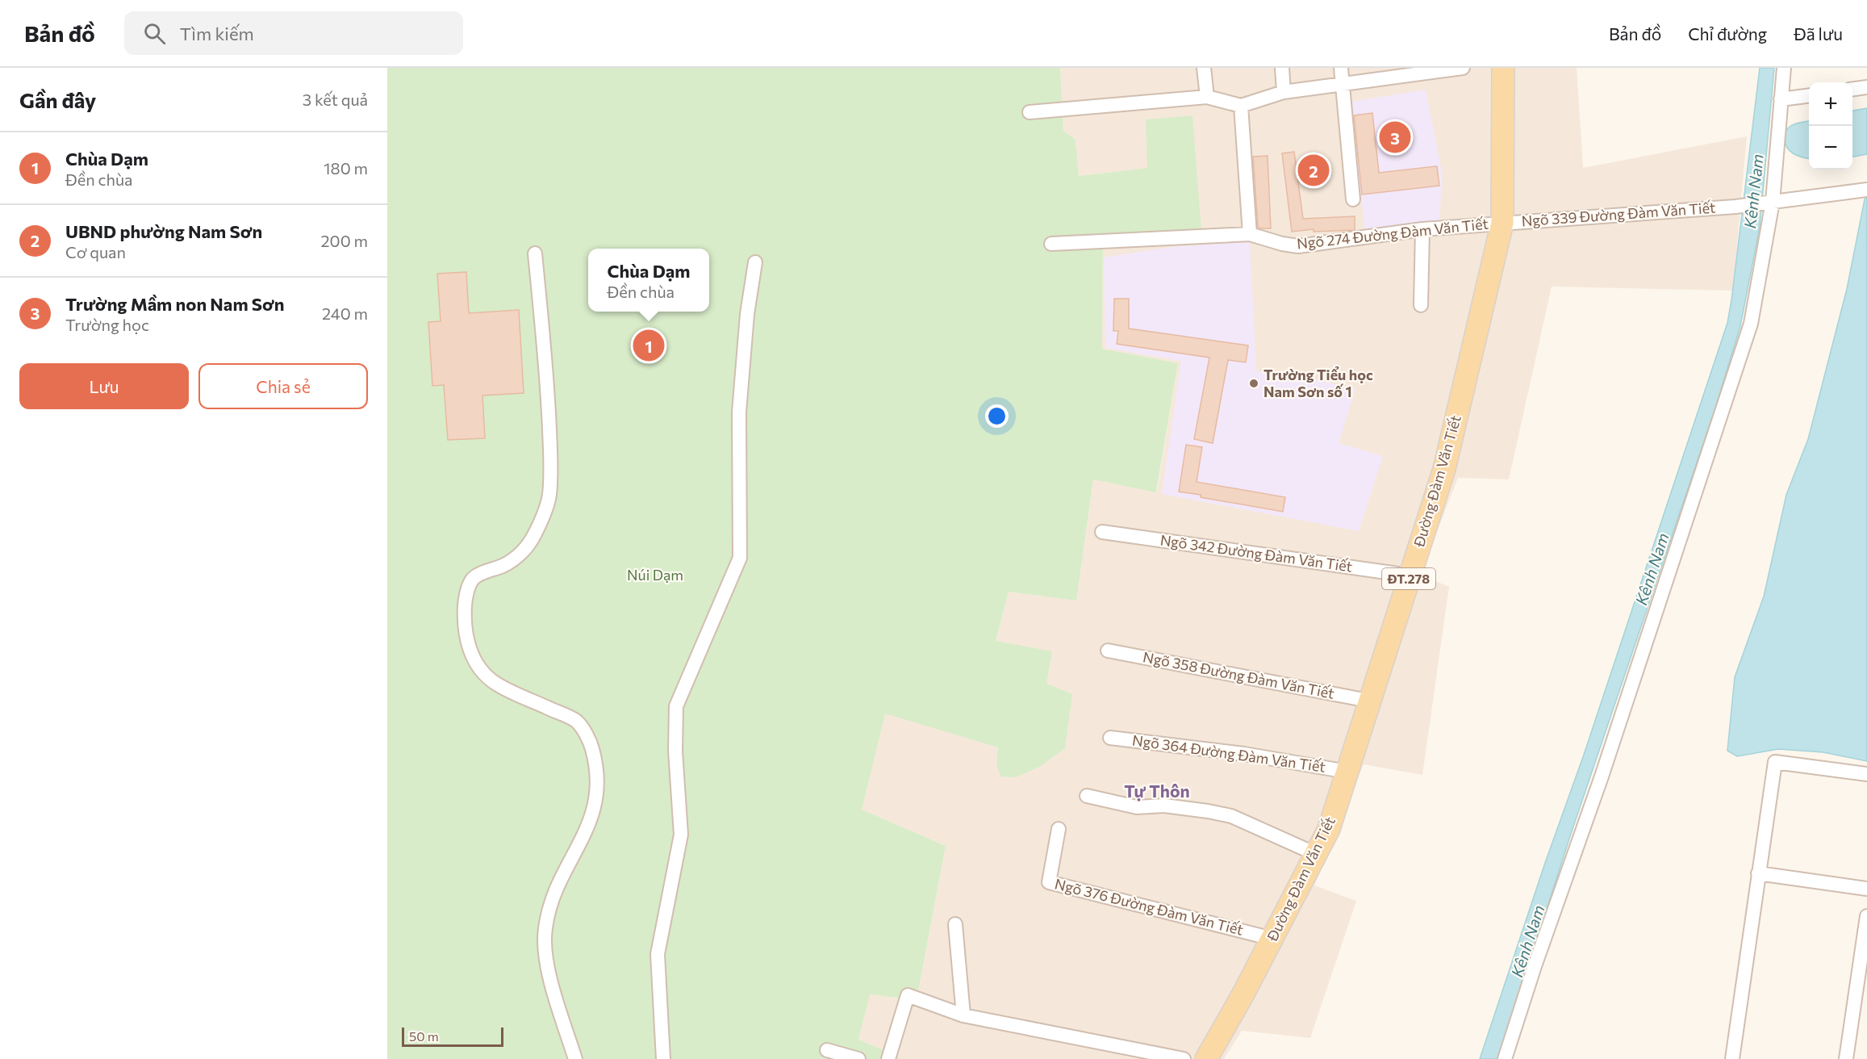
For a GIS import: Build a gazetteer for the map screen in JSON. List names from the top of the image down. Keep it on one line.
{"streets":{"main road":["Đường Đàm Văn Tiết","ĐT.278"],"street":["Ngõ 339 Đường Đàm Văn Tiết","Ngõ 274 Đường Đàm Văn Tiết","Ngõ 342 Đường Đàm Văn Tiết","Ngõ 358 Đường Đàm Văn Tiết","Ngõ 364 Đường Đàm Văn Tiết","Ngõ 376 Đường Đàm Văn Tiết"]},"crossings":[["Ngõ 339 Đường Đàm Văn Tiết","Ngõ 274 Đường Đàm Văn Tiết"],["Ngõ 339 Đường Đàm Văn Tiết","Đường Đàm Văn Tiết"],["Ngõ 274 Đường Đàm Văn Tiết","Đường Đàm Văn Tiết"],["Đường Đàm Văn Tiết","Ngõ 342 Đường Đàm Văn Tiết"],["Đường Đàm Văn Tiết","Ngõ 358 Đường Đàm Văn Tiết"],["Đường Đàm Văn Tiết","Ngõ 364 Đường Đàm Văn Tiết"],["Đường Đàm Văn Tiết","Ngõ 376 Đường Đàm Văn Tiết"]],"districts":["Tự Thôn"],"water":["Kênh Nam"],"parks":["Núi Dạm"],"places":["Trường Tiểu học Nam Sơn số 1"],"scale_bar":"50 m","page":{"header":"Bản đồ","search":"Tìm kiếm","nav":["Bản đồ","Chỉ đường","Đã lưu"],"heading":["Gần đây","3 kết quả"],"map_buttons":["+","−"],"pins":["3","2","1"],"list":[{"mark":"1","name":"Chùa Dạm","note":"Đền chùa","value":"180 m"},{"mark":"2","name":"UBND phường Nam Sơn","note":"Cơ quan","value":"200 m"},{"mark":"3","name":"Trường Mầm non Nam Sơn","note":"Trường học","value":"240 m"}],"popup":["Chùa Dạm","Đền chùa"],"buttons":["Lưu","Chia sẻ"],"scale":"50 m"}}
